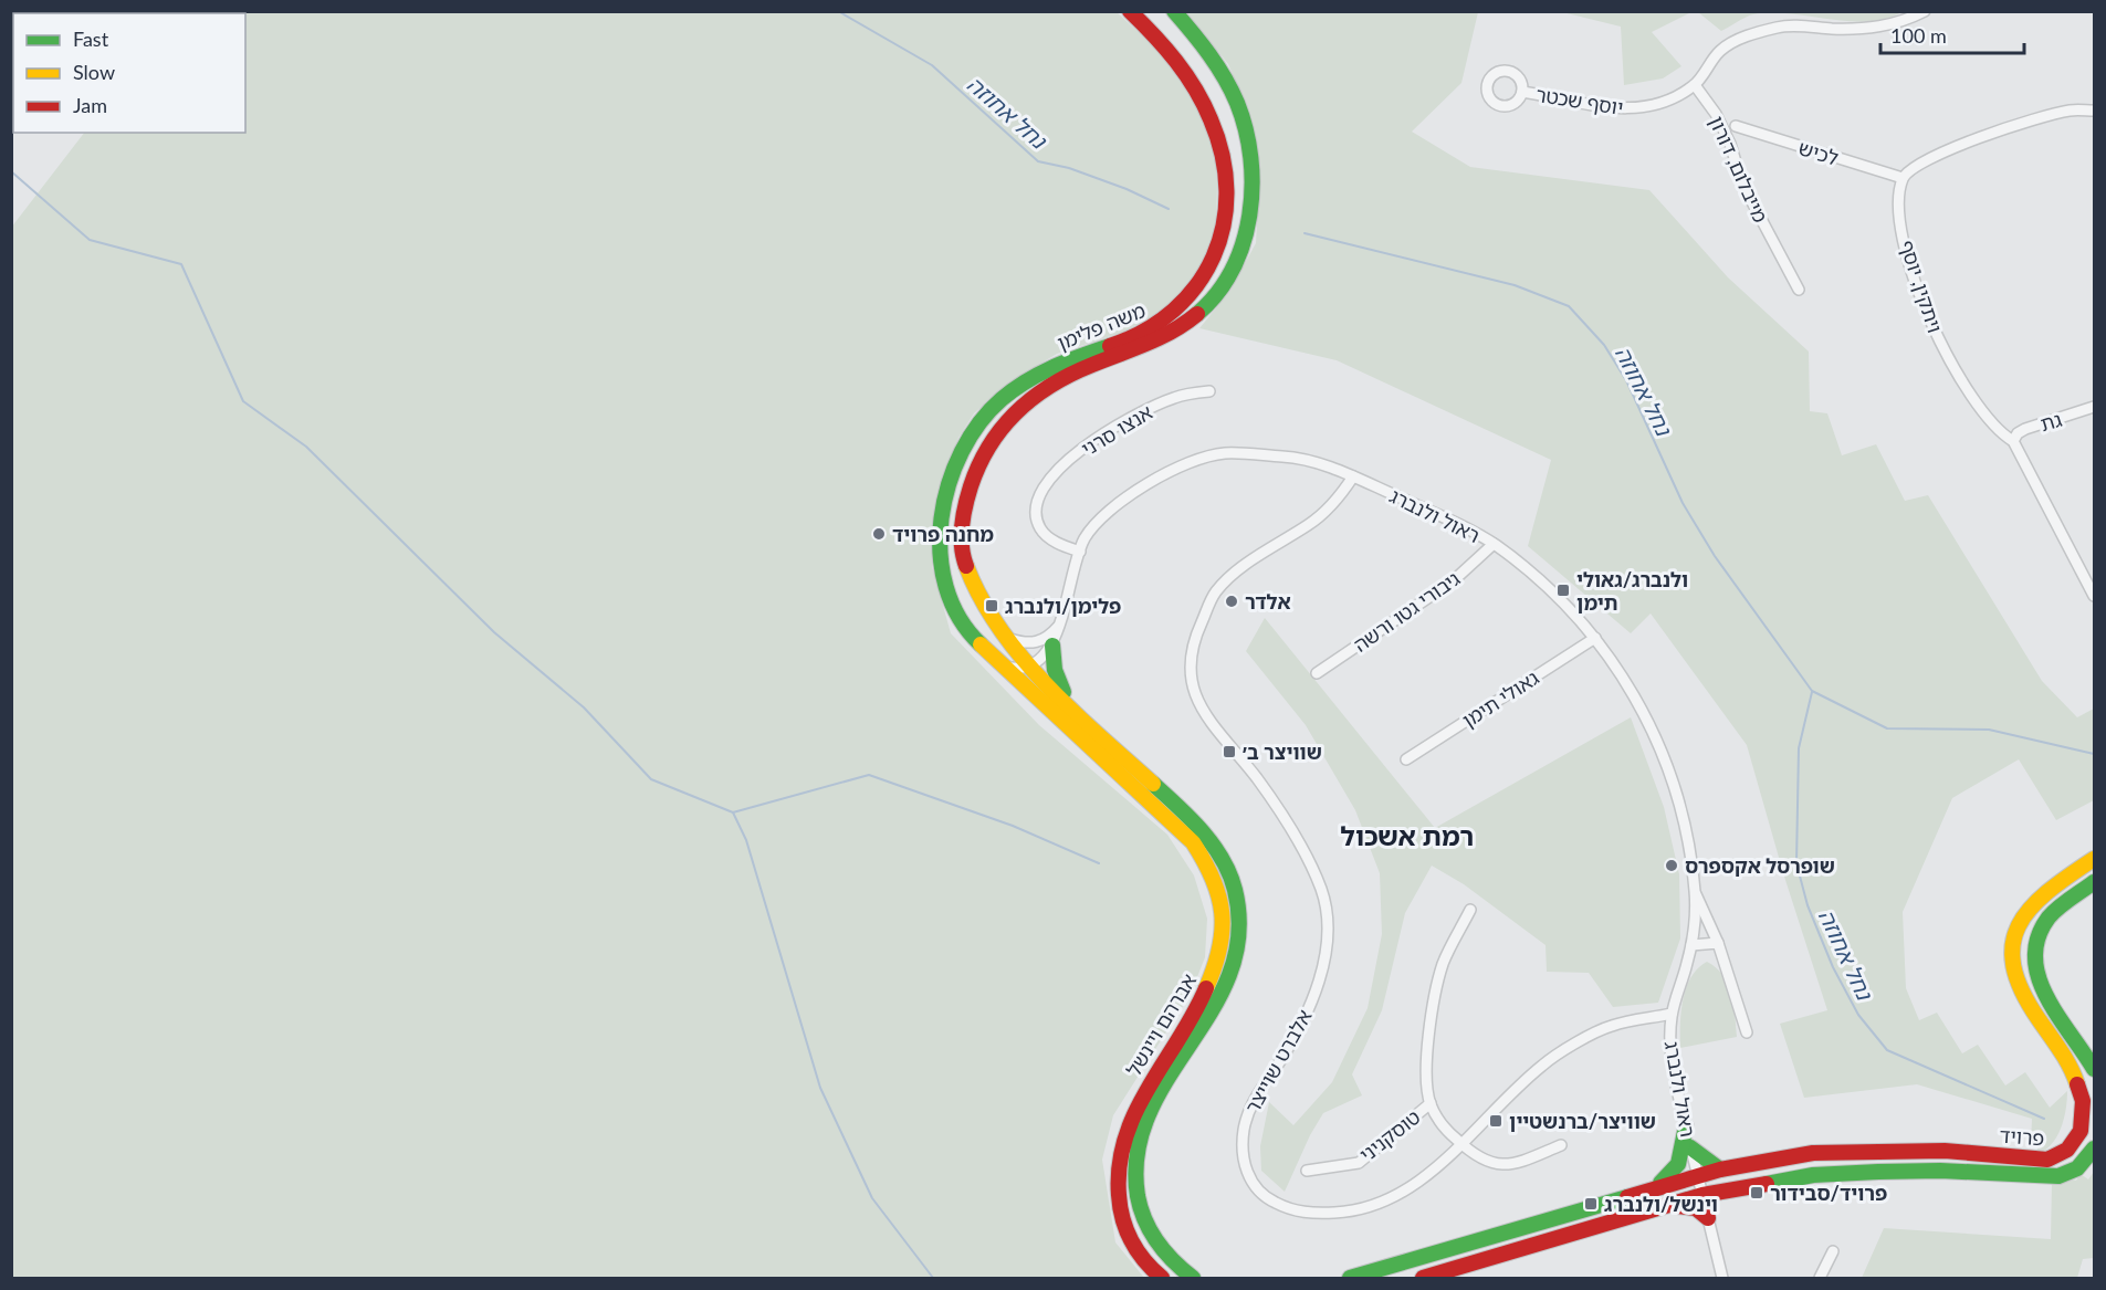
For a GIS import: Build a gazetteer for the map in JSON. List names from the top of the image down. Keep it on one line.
{"streets":{"main road":["משה פלימן","אברהם ויינשל","פרויד"],"street":["יוסף שכטר","לכיש","מייבלום, דורון","ויתקין, יוסף","גת","אנצו סרני","ראול ולנברג","גיבורי גטו ורשה","גאולי תימן","אלברט שוייצר","טוסקניני"]},"crossings":[["יוסף שכטר","מייבלום, דורון"],["לכיש","ויתקין, יוסף"],["ויתקין, יוסף","גת"],["משה פלימן","ראול ולנברג"],["משה פלימן","אברהם ויינשל"],["אנצו סרני","ראול ולנברג"],["ראול ולנברג","גיבורי גטו ורשה"],["ראול ולנברג","גאולי תימן"],["ראול ולנברג","אברהם ויינשל"],["ראול ולנברג","אלברט שוייצר"],["ראול ולנברג","פרויד"]],"districts":["רמת אשכול"],"water":["נחל אחוזה"],"places":{"other":["מחנה פרויד","אלדר","שופרסל אקספרס"],"transit":["ולנברג/גאולי תימן","פלימן/ולנברג","שוויצר ב׳","שוויצר/ברנשטיין","פרויד/סבידור","וינשל/ולנברג"]},"legend":["Fast","Slow","Jam"],"scale_bar":"100 m"}
